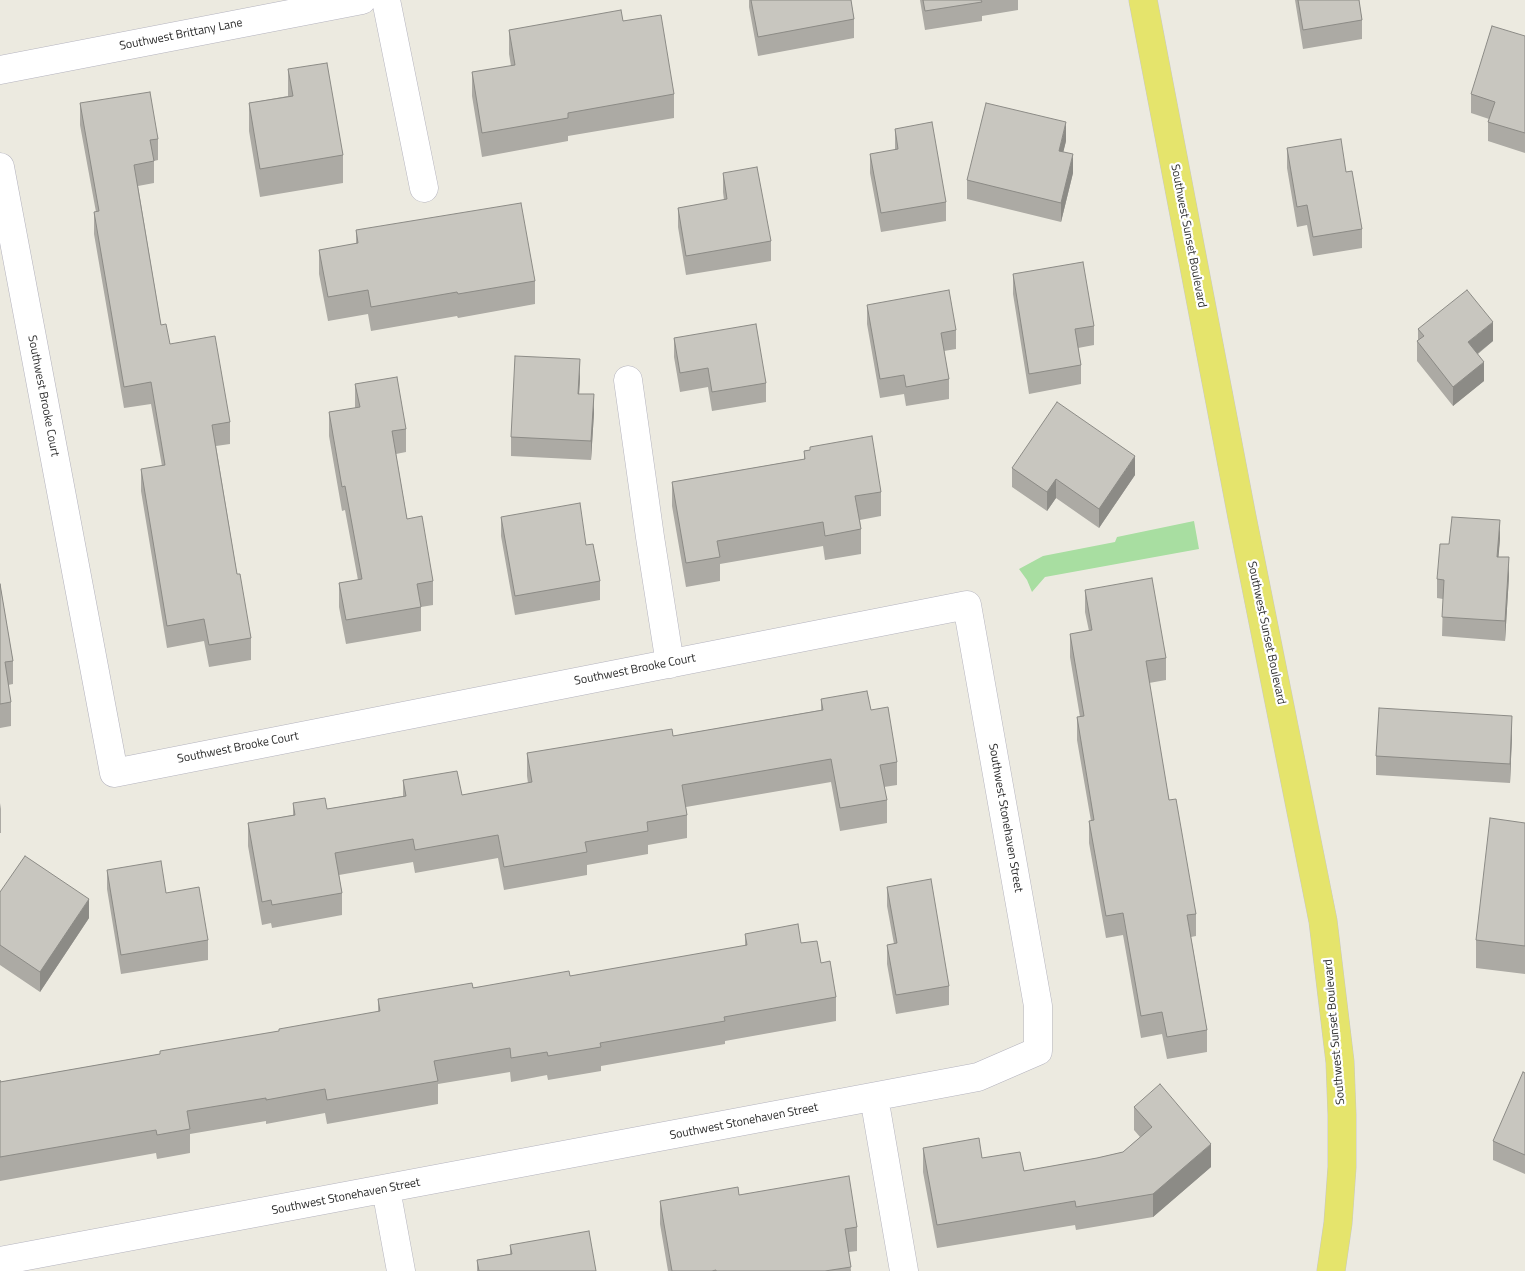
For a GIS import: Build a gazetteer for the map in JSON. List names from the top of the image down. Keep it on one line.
{"streets":{"main road":["Southwest Sunset Boulevard"],"street":["Southwest Brittany Lane","Southwest Brooke Court","Southwest Stonehaven Street"]},"crossings":[["Southwest Brooke Court","Southwest Stonehaven Street"]]}
